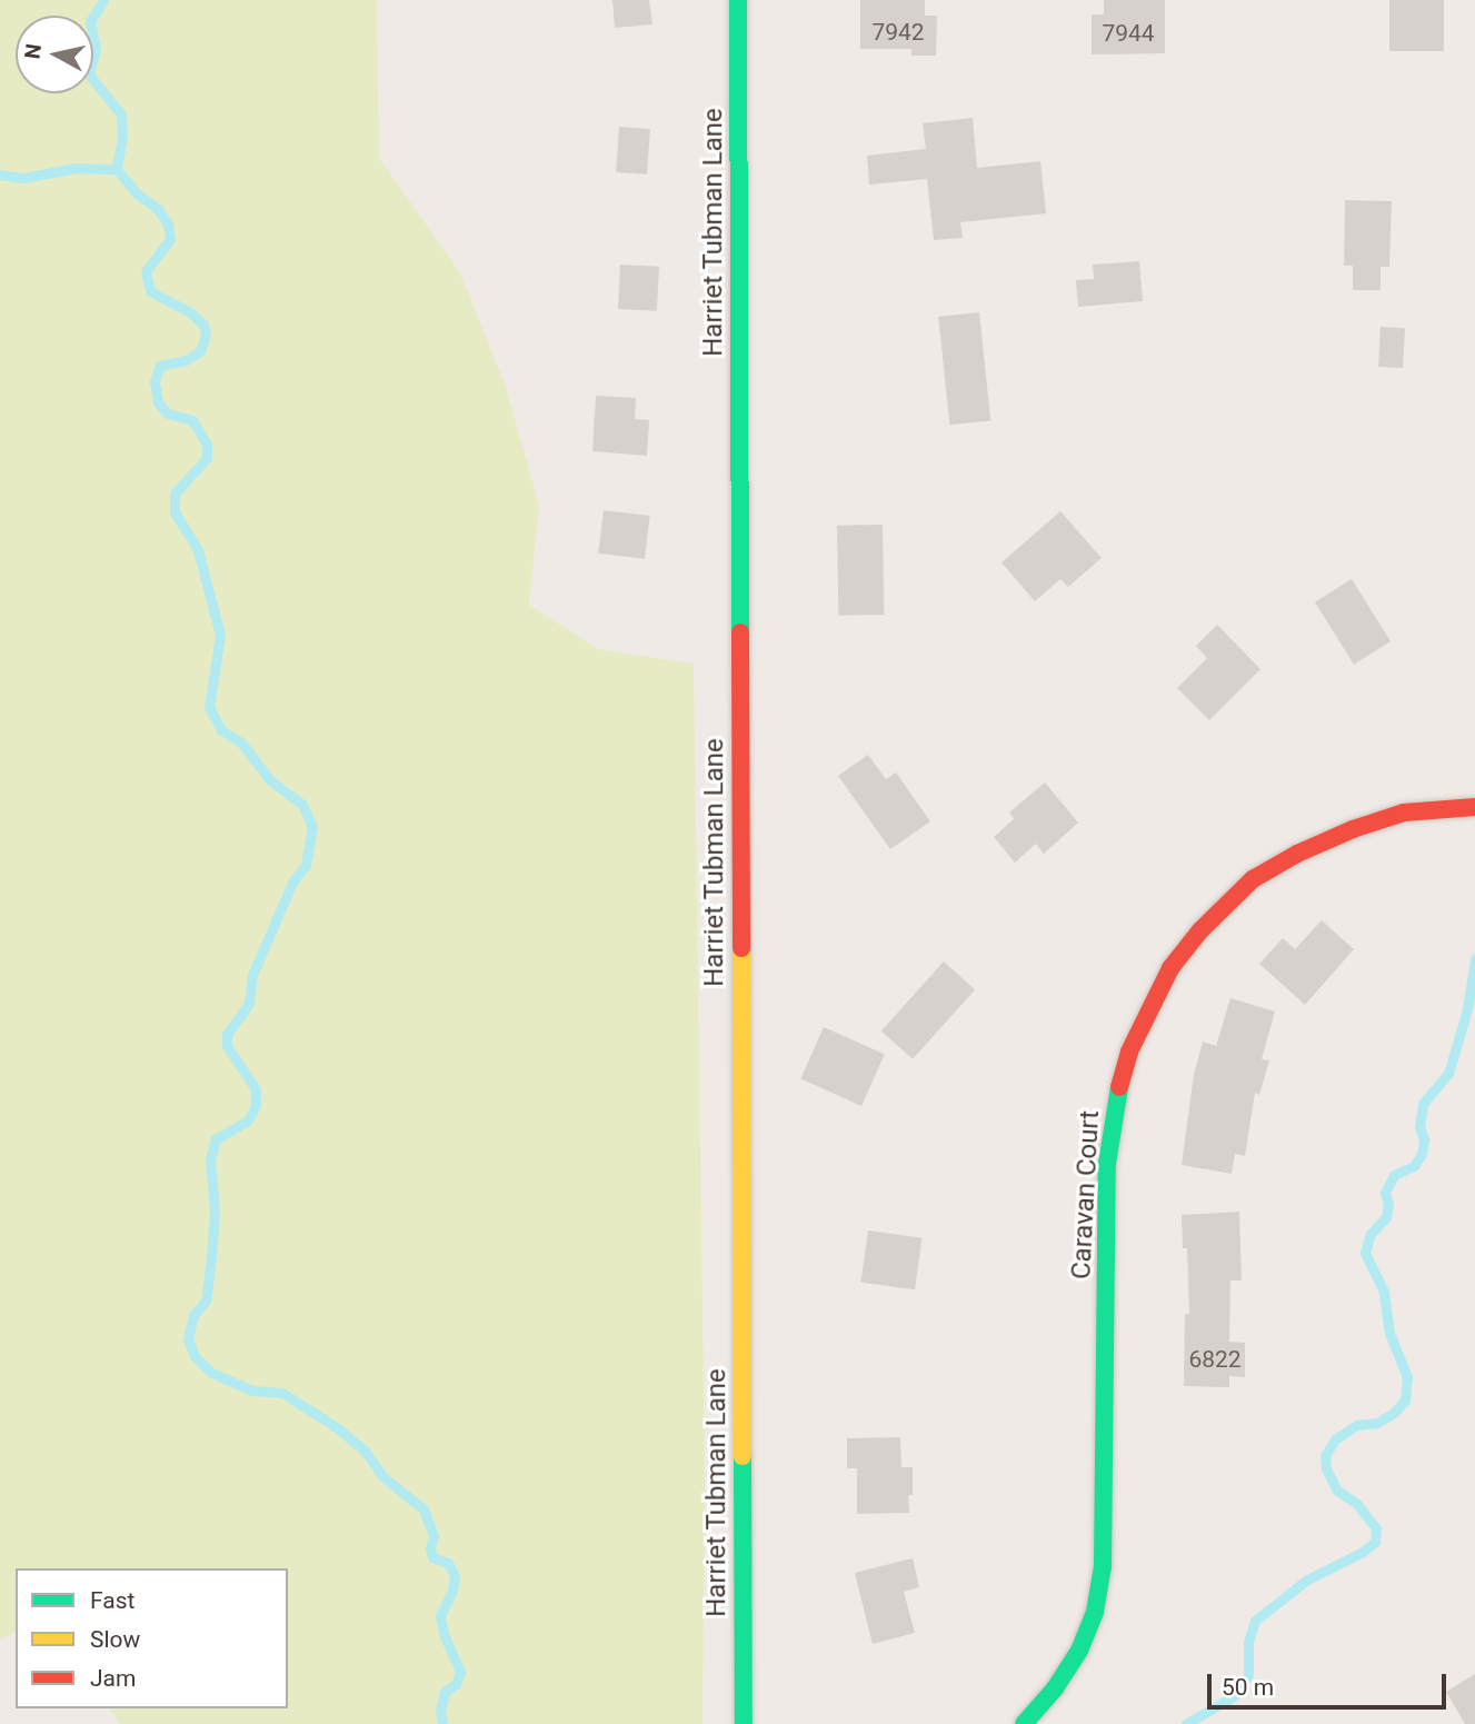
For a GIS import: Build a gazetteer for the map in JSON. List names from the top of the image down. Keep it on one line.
{"streets":{"street":["Harriet Tubman Lane","Caravan Court"]},"house_numbers":["7942","7944","6822"],"legend":["Fast","Slow","Jam"],"scale_bar":"50 m","north":"left"}
